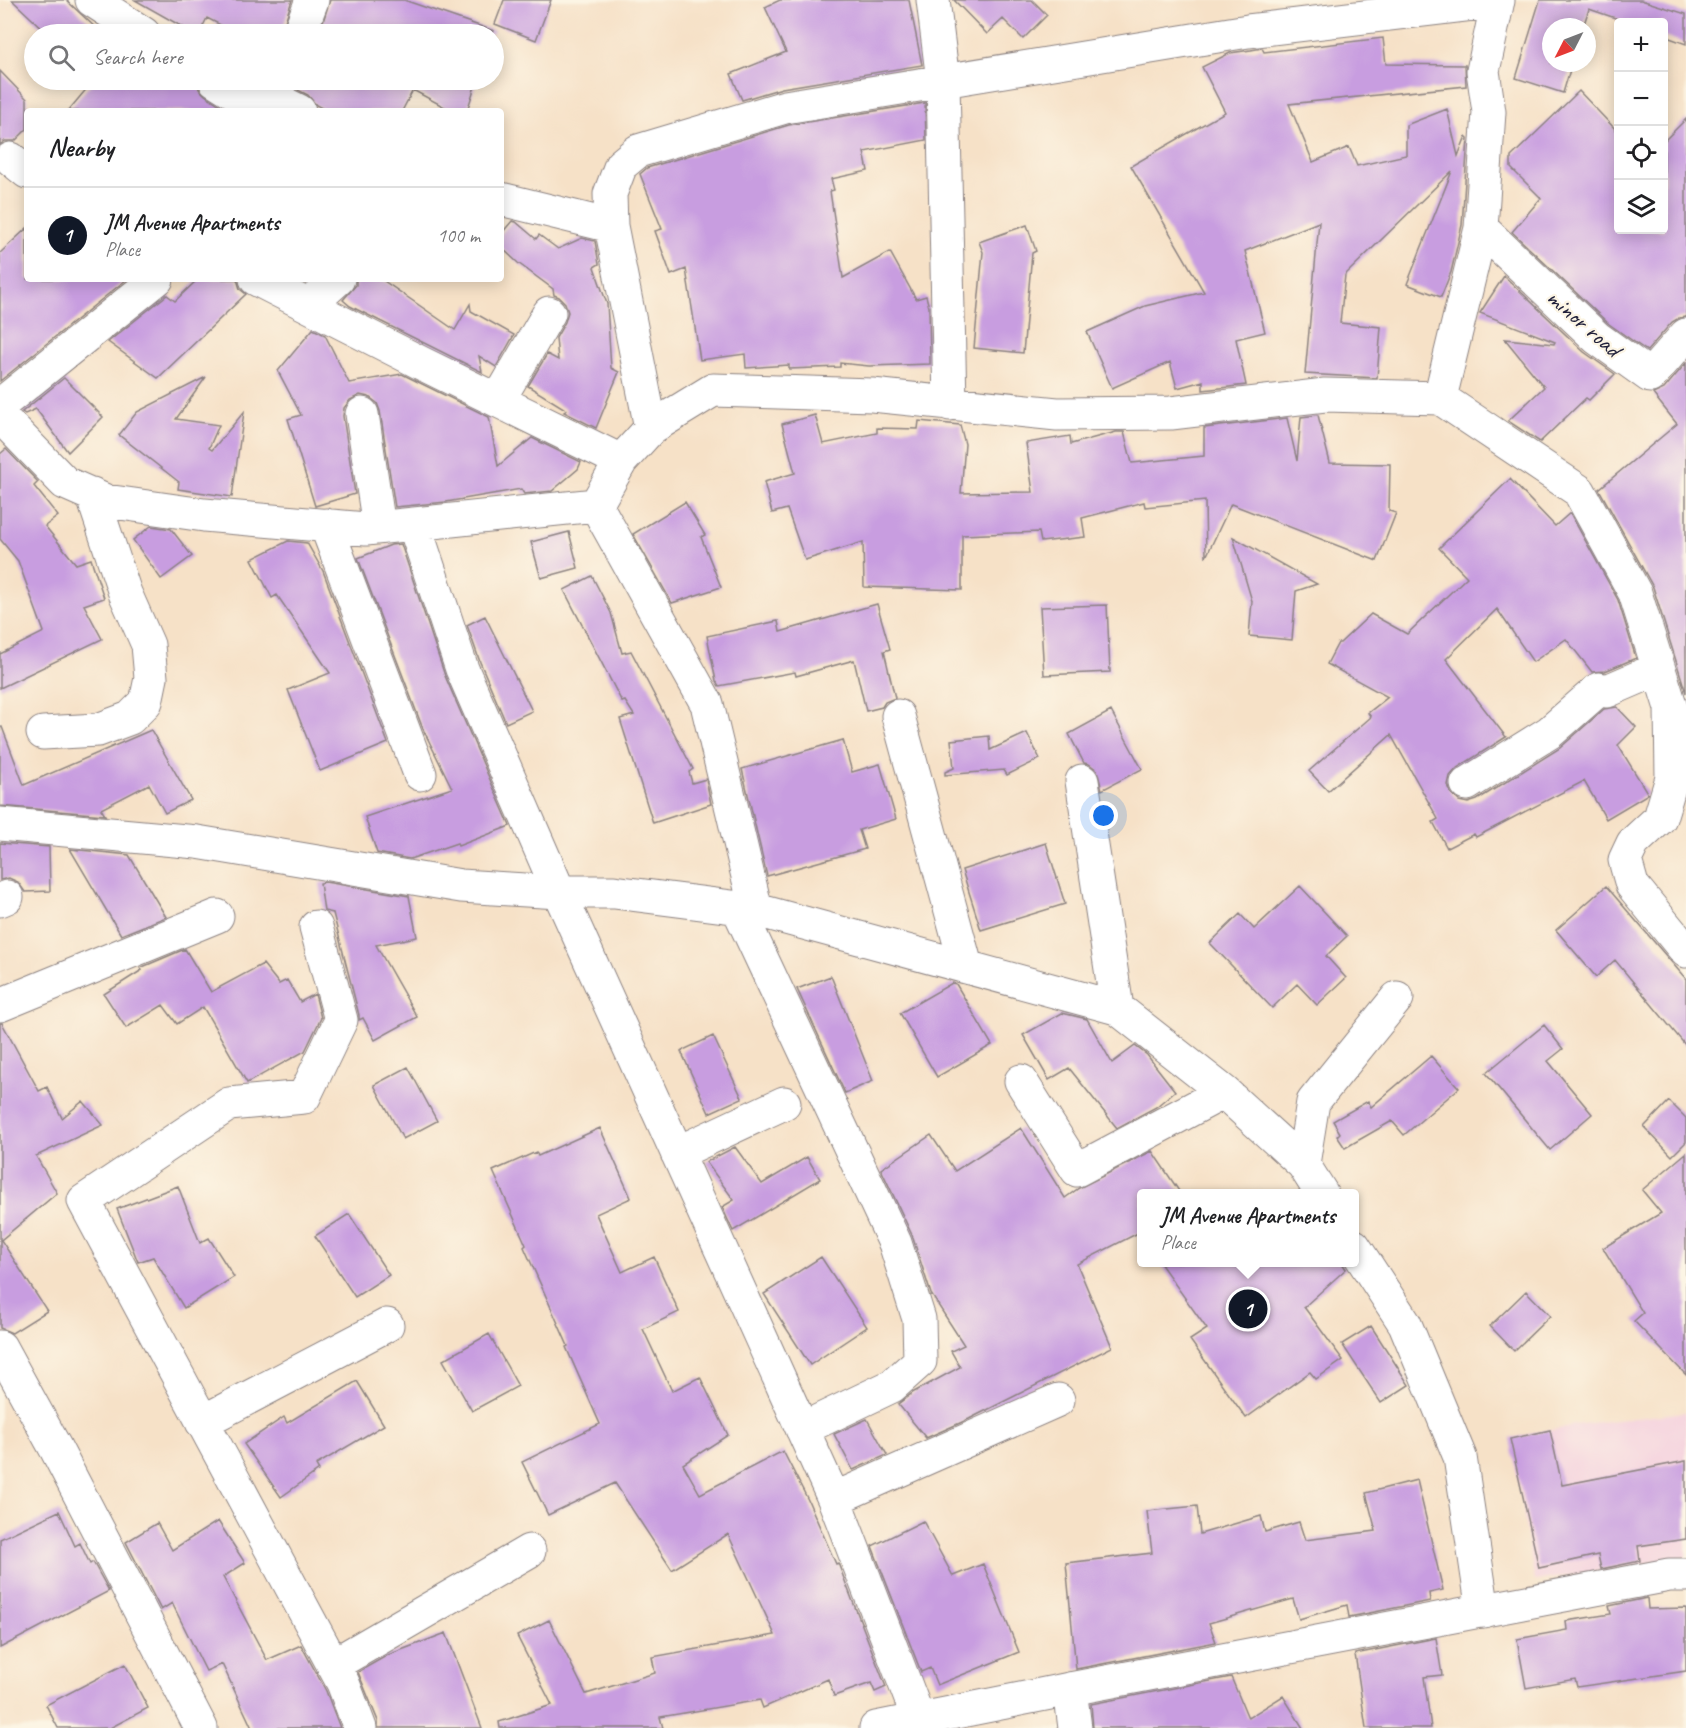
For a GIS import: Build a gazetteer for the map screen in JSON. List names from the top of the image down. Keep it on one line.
{"streets":{"street":["minor road"]},"north":"bottom left","page":{"map_buttons":["+","−"],"search":"Search here","heading":"Nearby","list":[{"mark":"1","name":"JM Avenue Apartments","note":"Place","value":"100 m"}],"popup":["JM Avenue Apartments","Place"],"pins":"1"}}
